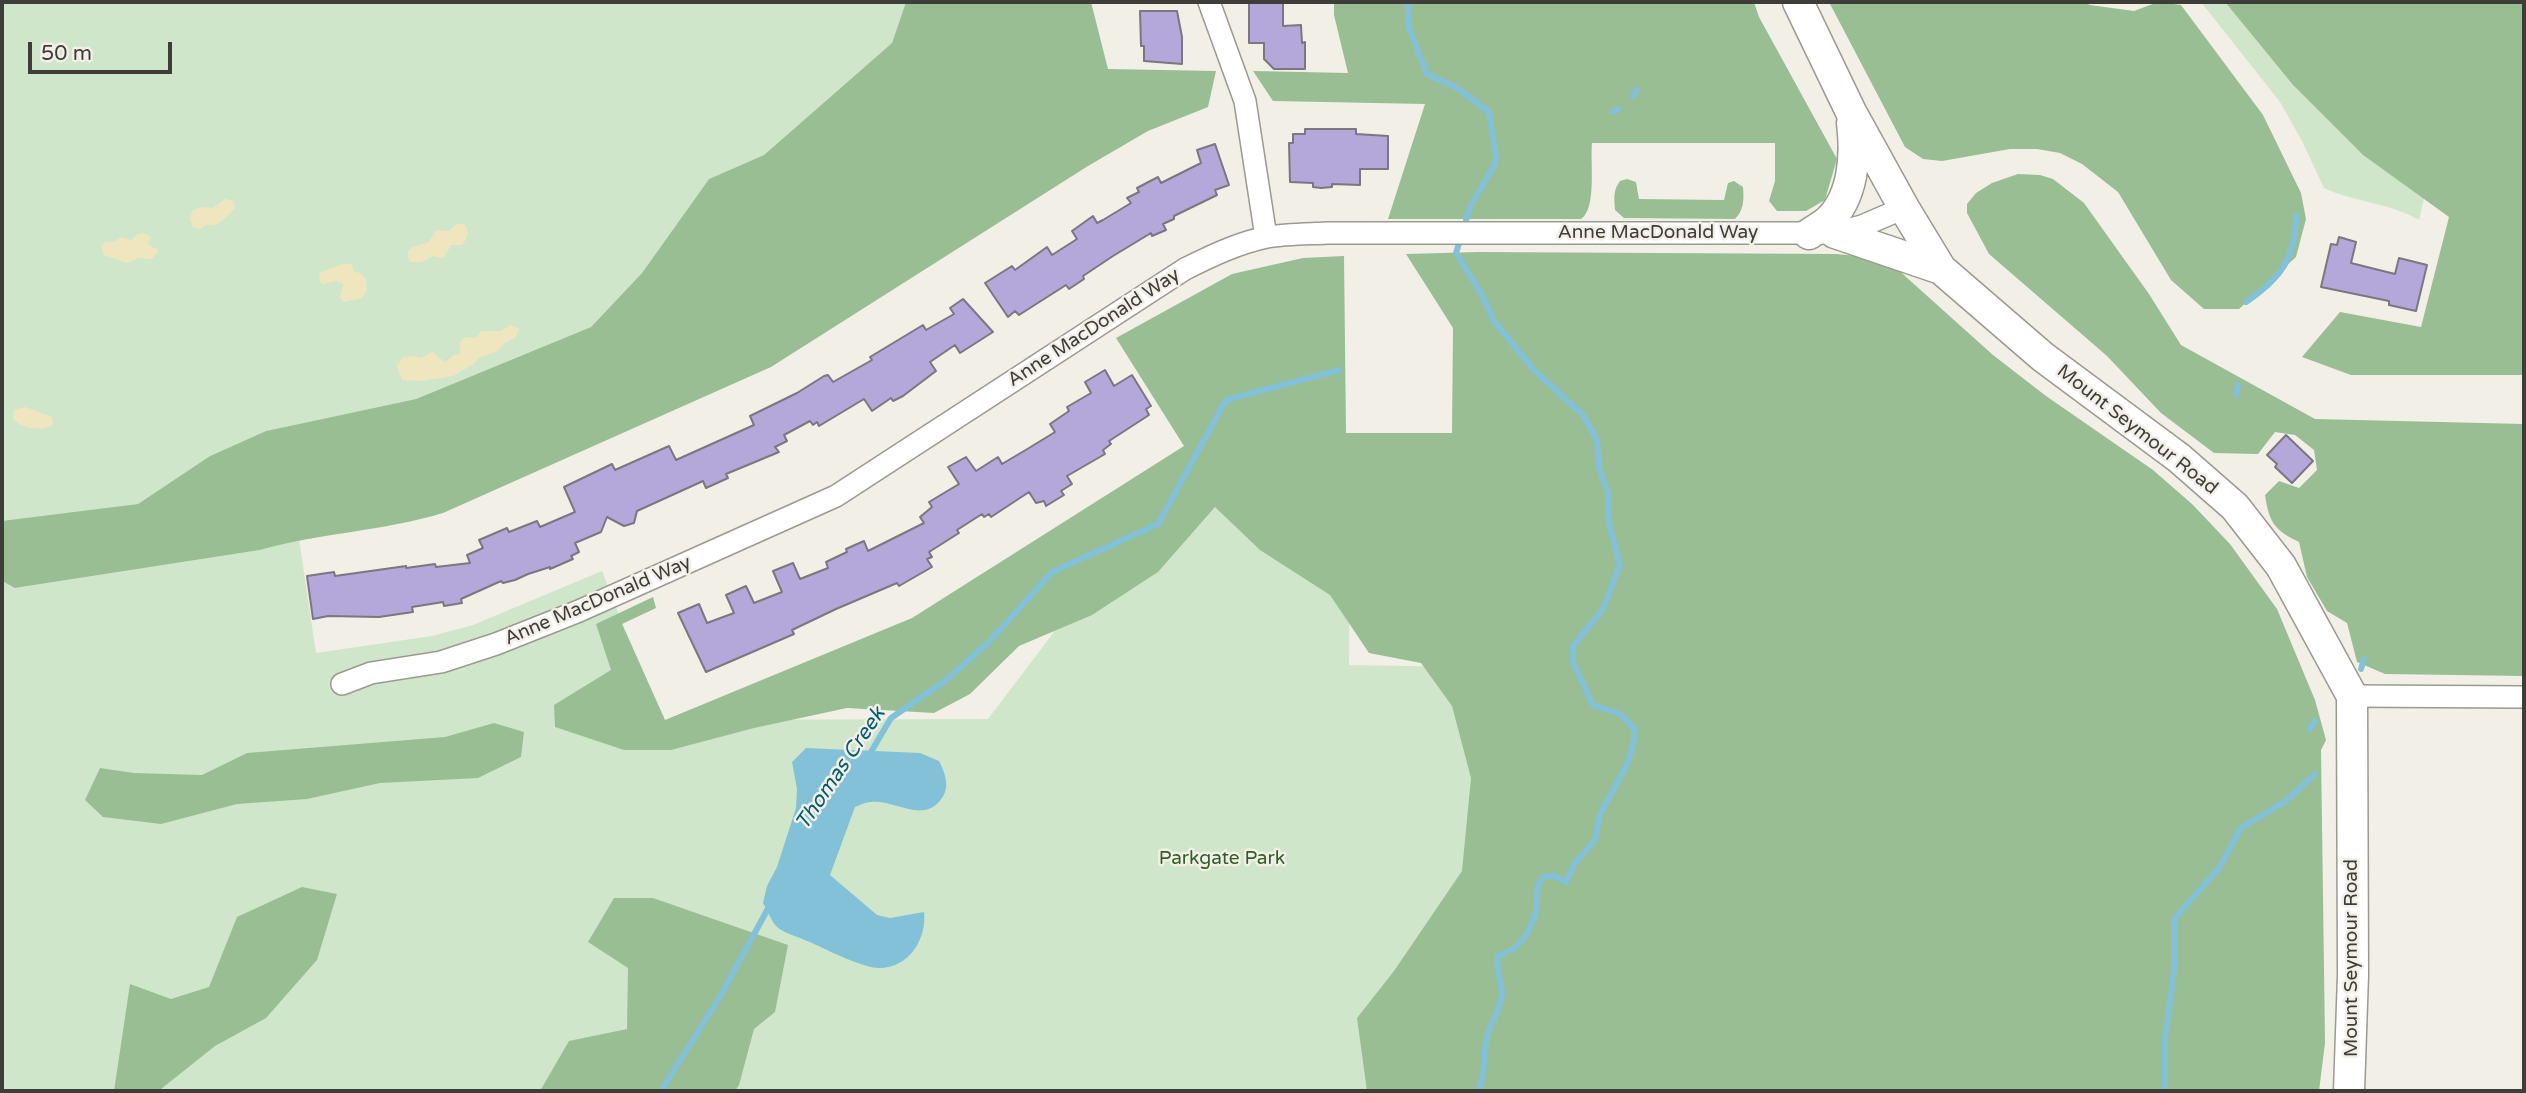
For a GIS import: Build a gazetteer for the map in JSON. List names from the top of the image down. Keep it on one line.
{"streets":{"street":["Anne MacDonald Way","Mount Seymour Road"]},"crossings":[["Anne MacDonald Way","Mount Seymour Road"]],"water":["Thomas Creek"],"parks":["Parkgate Park"],"scale_bar":"50 m"}
